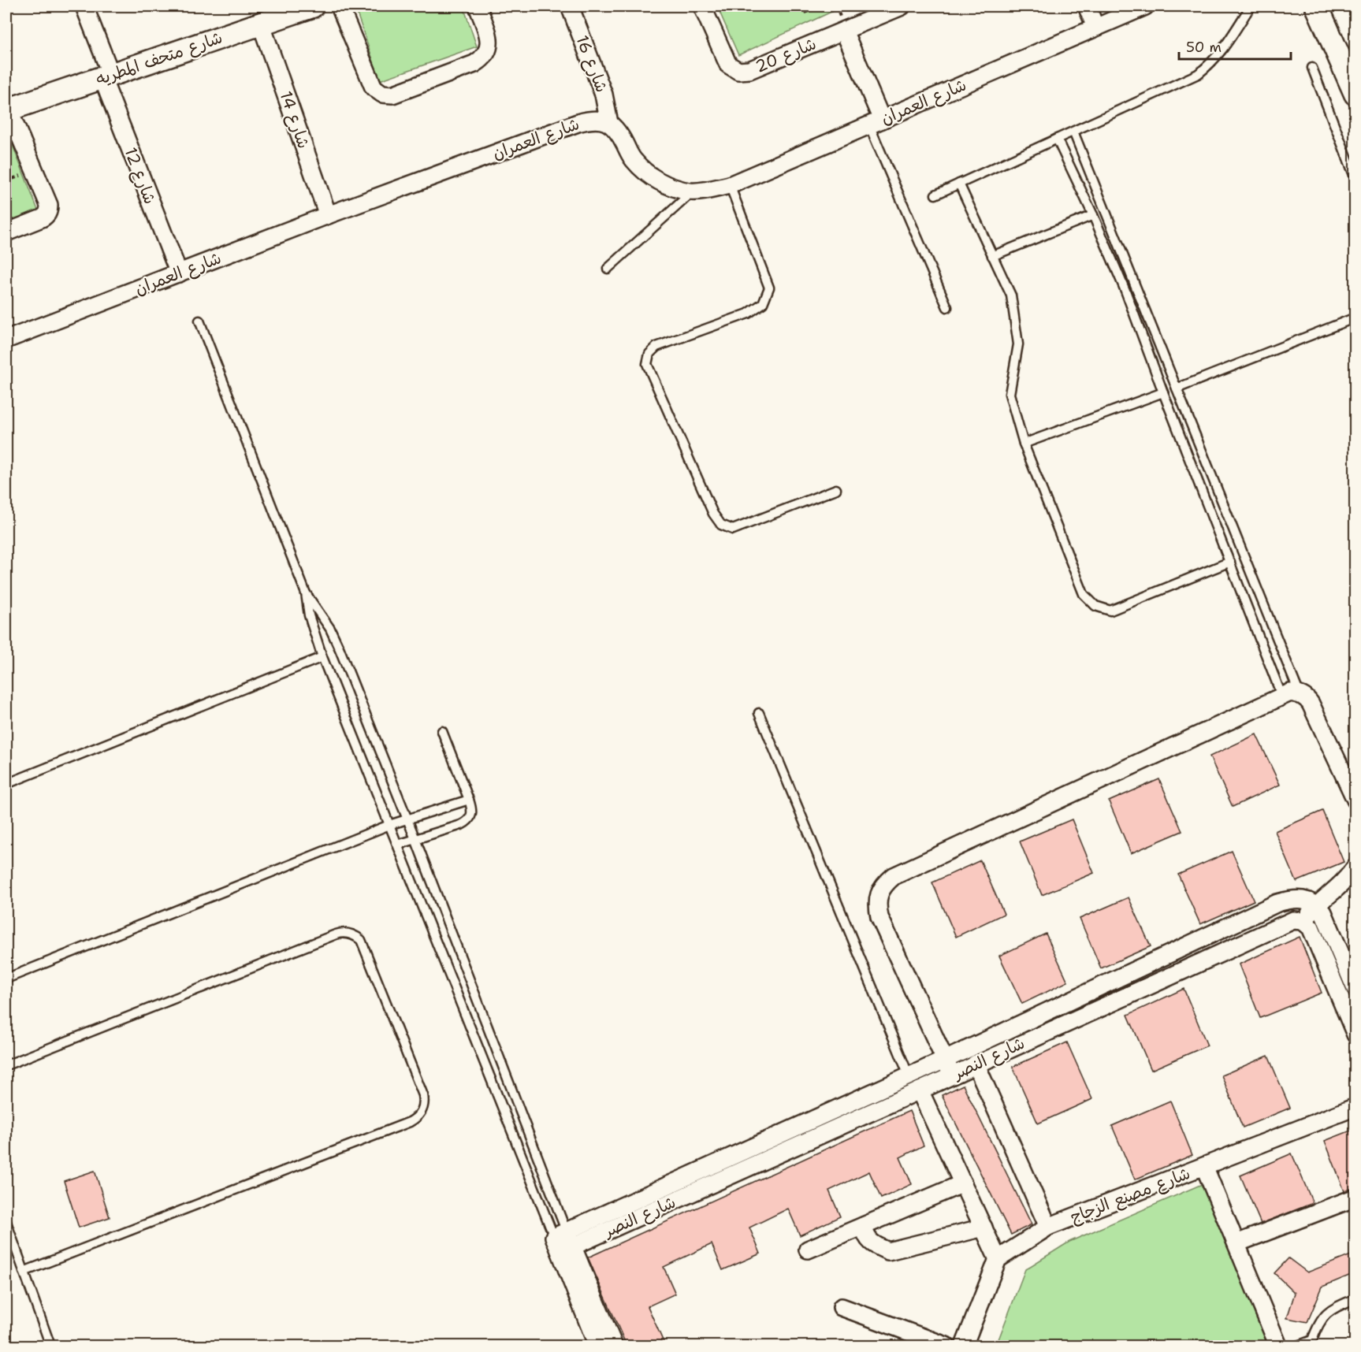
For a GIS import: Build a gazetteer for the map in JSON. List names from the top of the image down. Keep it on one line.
{"streets":{"street":["شارع 20","شارع متحف المطريه","شارع 16","شارع العمران","شارع 14","شارع 12","شارع النصر","شارع مصنع الزجاج"]},"crossings":[["شارع متحف المطريه","شارع 14"],["شارع متحف المطريه","شارع 12"],["شارع 16","شارع العمران"],["شارع العمران","شارع 14"],["شارع العمران","شارع 12"]],"scale_bar":"50 m"}
